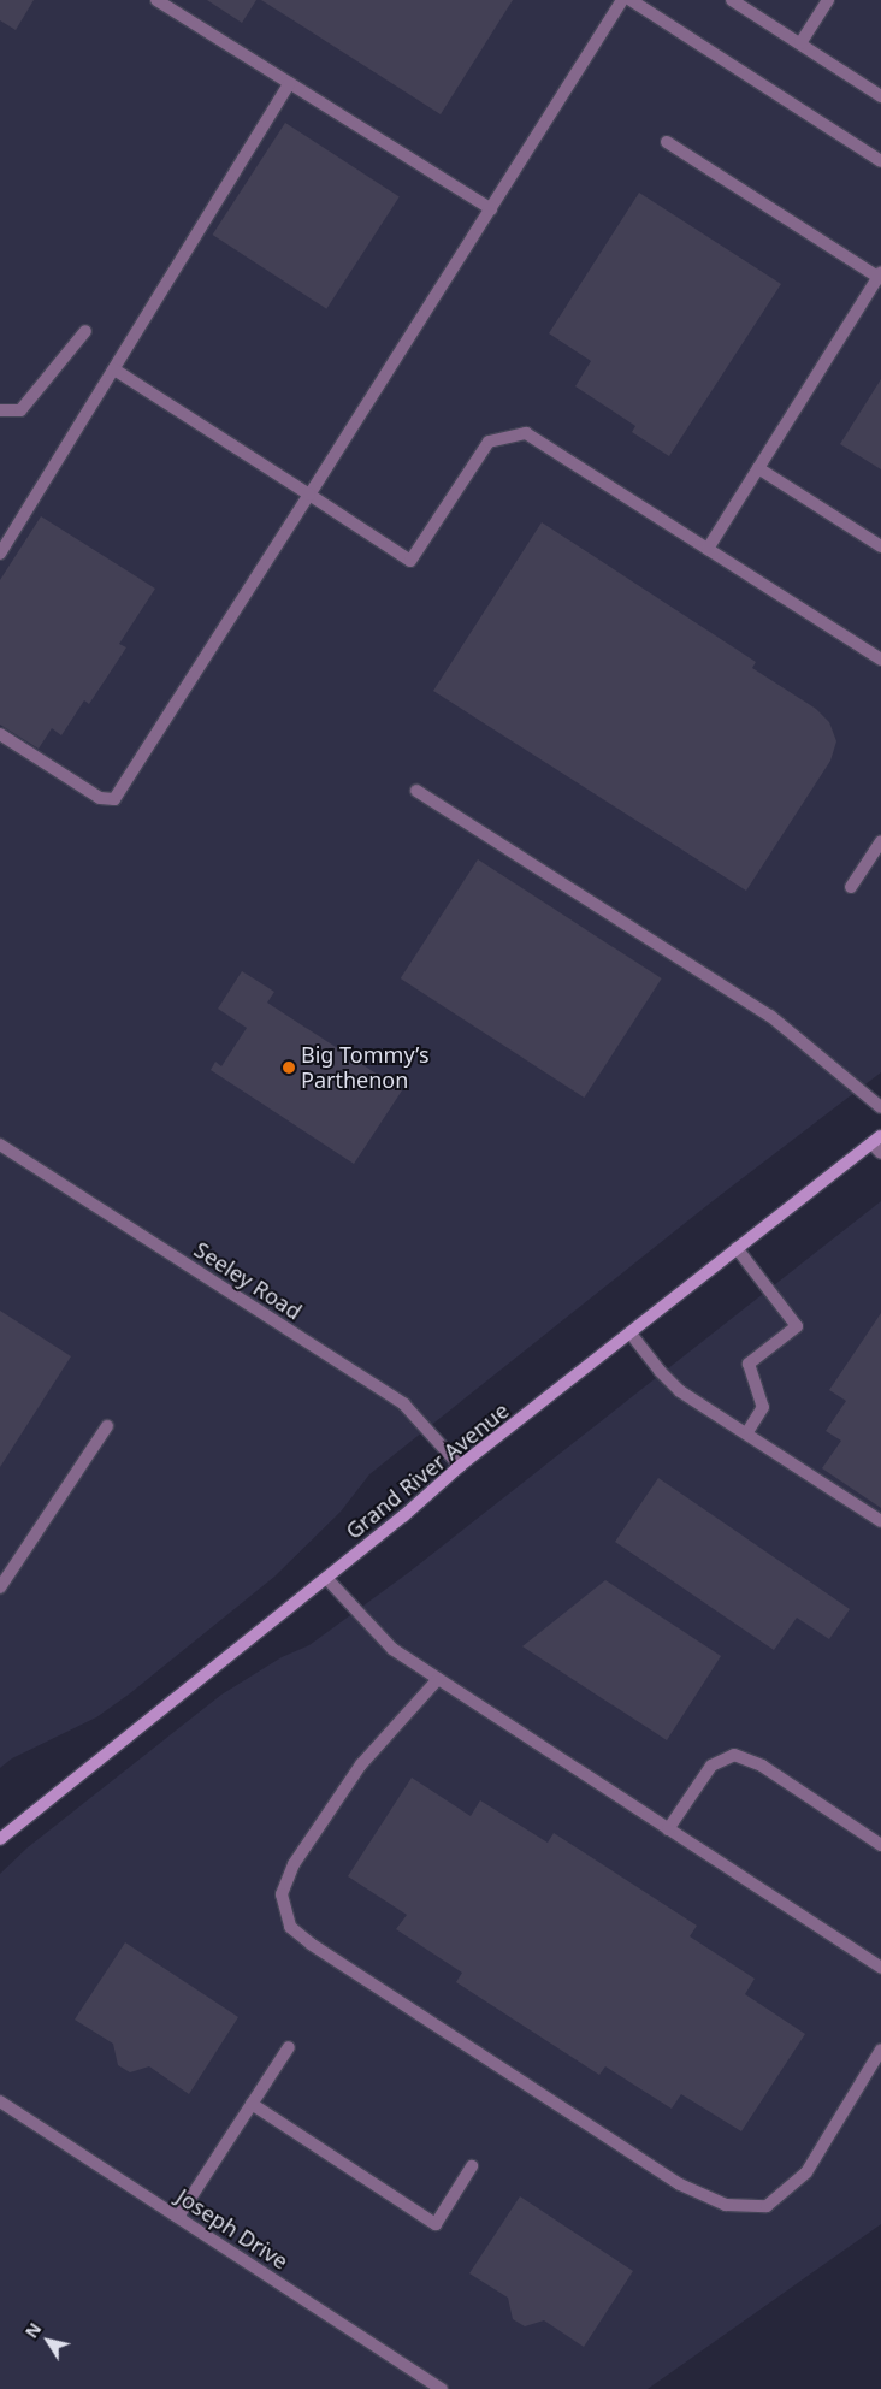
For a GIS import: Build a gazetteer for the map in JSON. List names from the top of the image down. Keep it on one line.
{"streets":{"main road":["Grand River Avenue"],"street":["Seeley Road","Joseph Drive"]},"crossings":[["Seeley Road","Grand River Avenue"]],"places":["Big Tommy’s Parthenon"],"north":"top left"}
